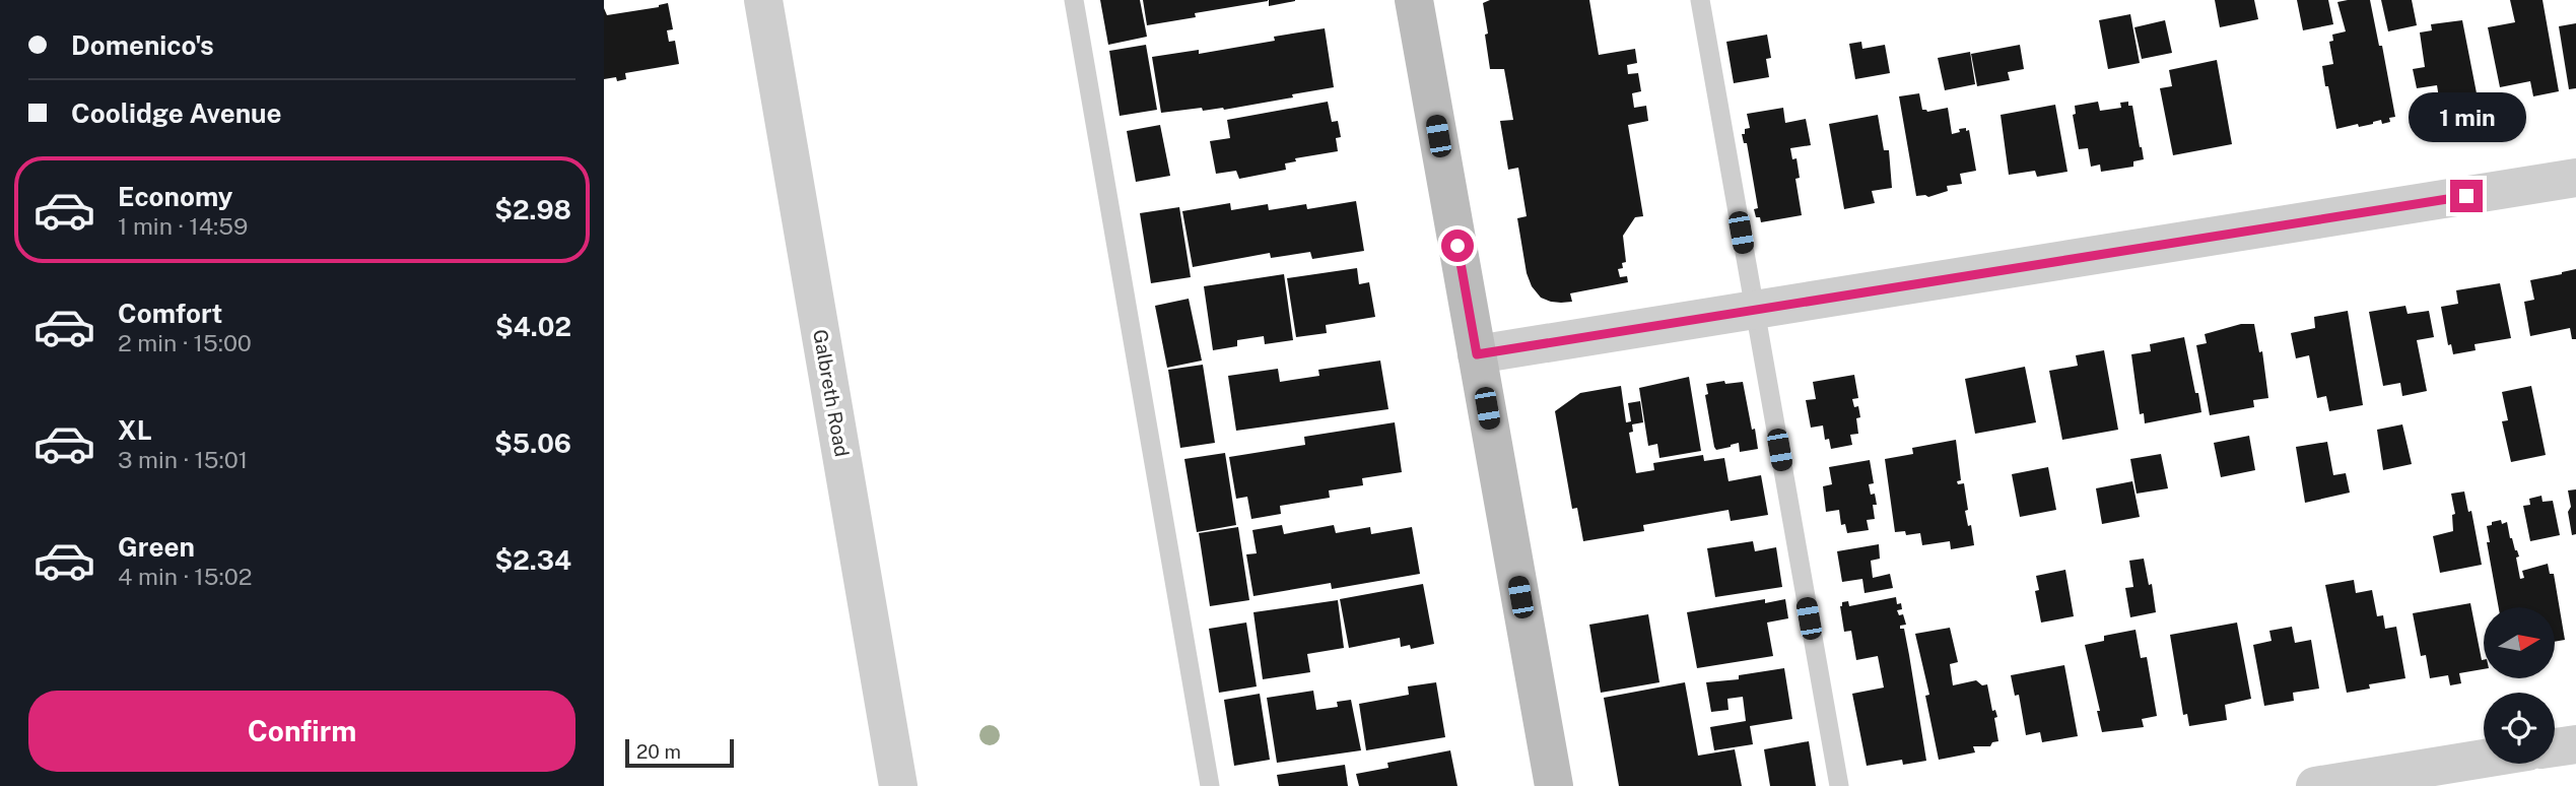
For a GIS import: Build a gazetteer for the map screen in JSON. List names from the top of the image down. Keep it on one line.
{"streets":{"street":["Galbreth Road"]},"scale_bar":"20 m","north":"right","page":{"banner":["Domenico's","Coolidge Avenue"],"bubble":"1 min","list":[{"name":"Economy","note":"1 min · 14:59","value":"$2.98"},{"name":"Comfort","note":"2 min · 15:00","value":"$4.02"},{"name":"XL","note":"3 min · 15:01","value":"$5.06"},{"name":"Green","note":"4 min · 15:02","value":"$2.34"}],"buttons":"Confirm","scale":"20 m"}}
